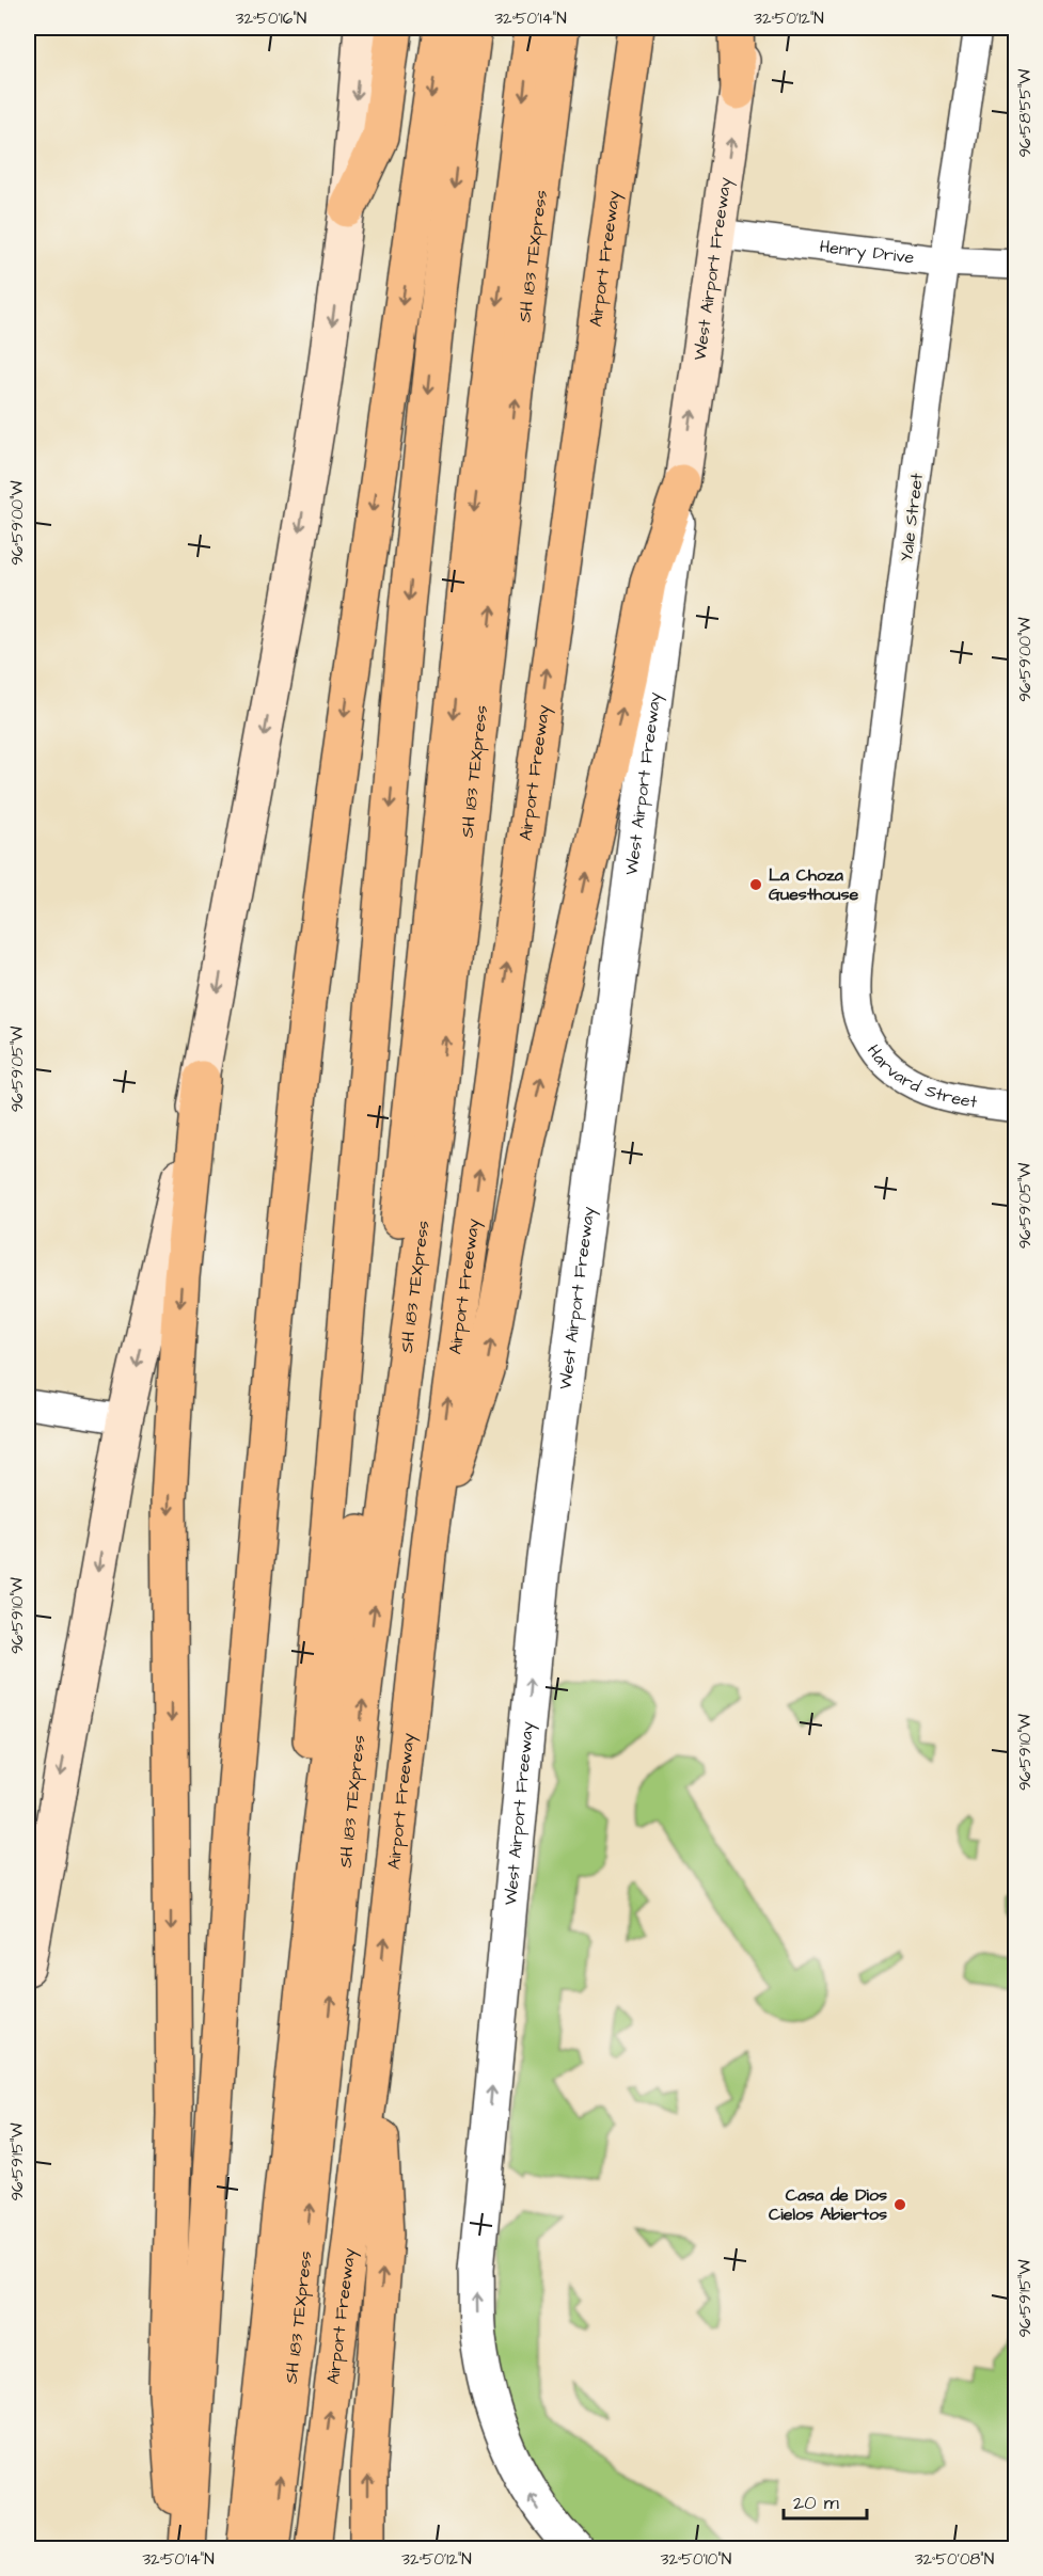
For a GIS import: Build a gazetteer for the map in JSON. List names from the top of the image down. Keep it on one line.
{"streets":{"highway":["SH 183 TEXpress","Airport Freeway"],"main road":["West Airport Freeway"],"street":["Henry Drive","Yale Street","Harvard Street"]},"crossings":[["Henry Drive","West Airport Freeway"],["Henry Drive","Yale Street"],["Yale Street","Harvard Street"]],"one_way":["West Airport Freeway"],"places":["La Choza Guesthouse","Casa de Dios Cielos Abiertos"],"scale_bar":"20 m","coordinates":["32°50'16\"N","32°50'14\"N","32°50'12\"N","96°58'55\"W","96°59'00\"W","96°59'05\"W","96°59'10\"W","96°59'15\"W","32°50'10\"N","32°50'08\"N"]}
